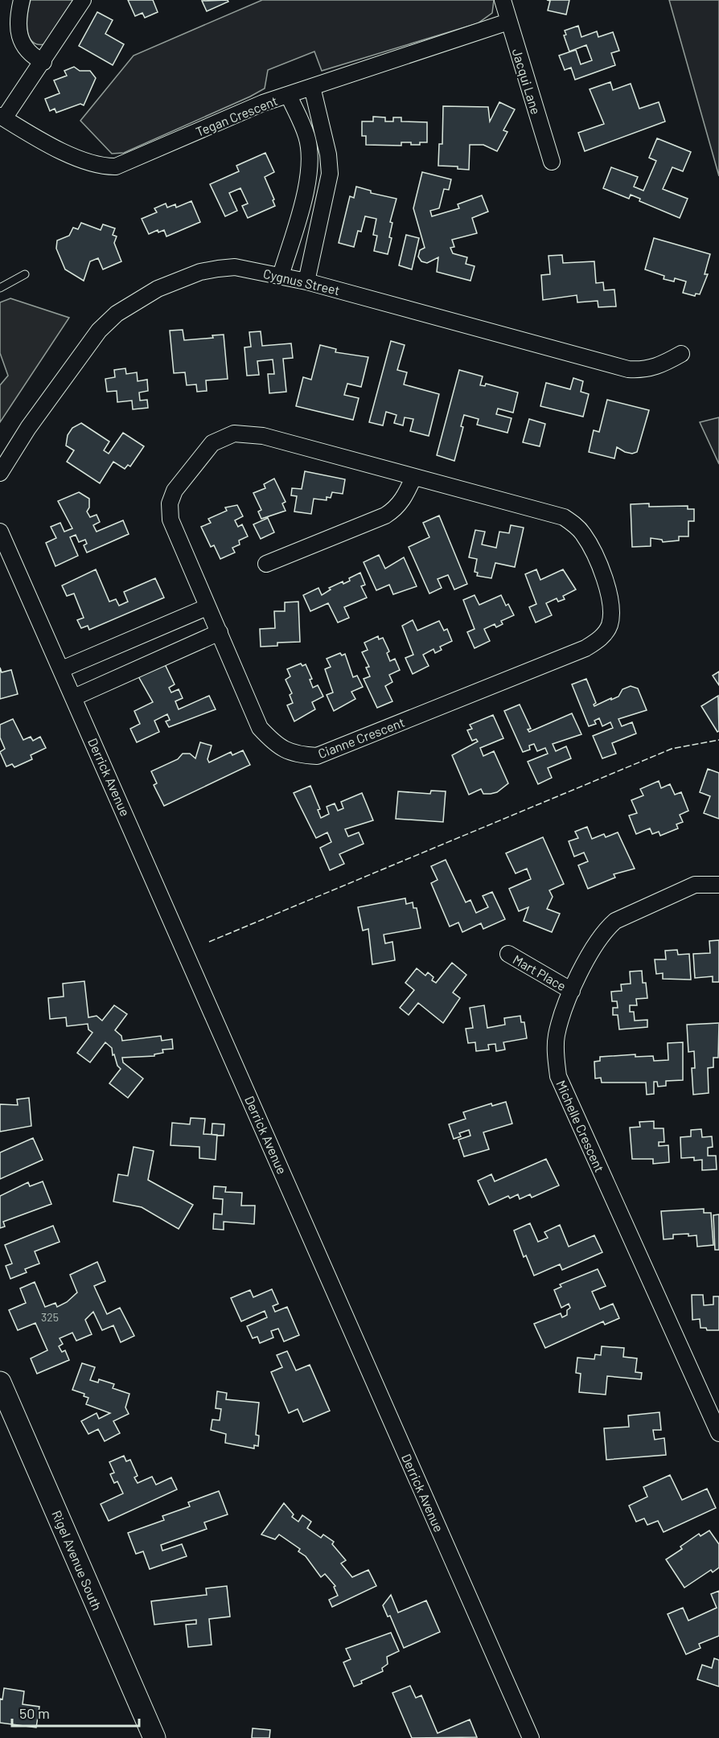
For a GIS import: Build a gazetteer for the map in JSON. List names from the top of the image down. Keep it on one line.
{"streets":{"main road":["Rigel Avenue South"],"street":["Jacqui Lane","Tegan Crescent","Cygnus Street","Cianne Crescent","Derrick Avenue","Mart Place","Michelle Crescent"]},"crossings":[["Jacqui Lane","Tegan Crescent"],["Mart Place","Michelle Crescent"]],"house_numbers":["325"],"scale_bar":"50 m"}
